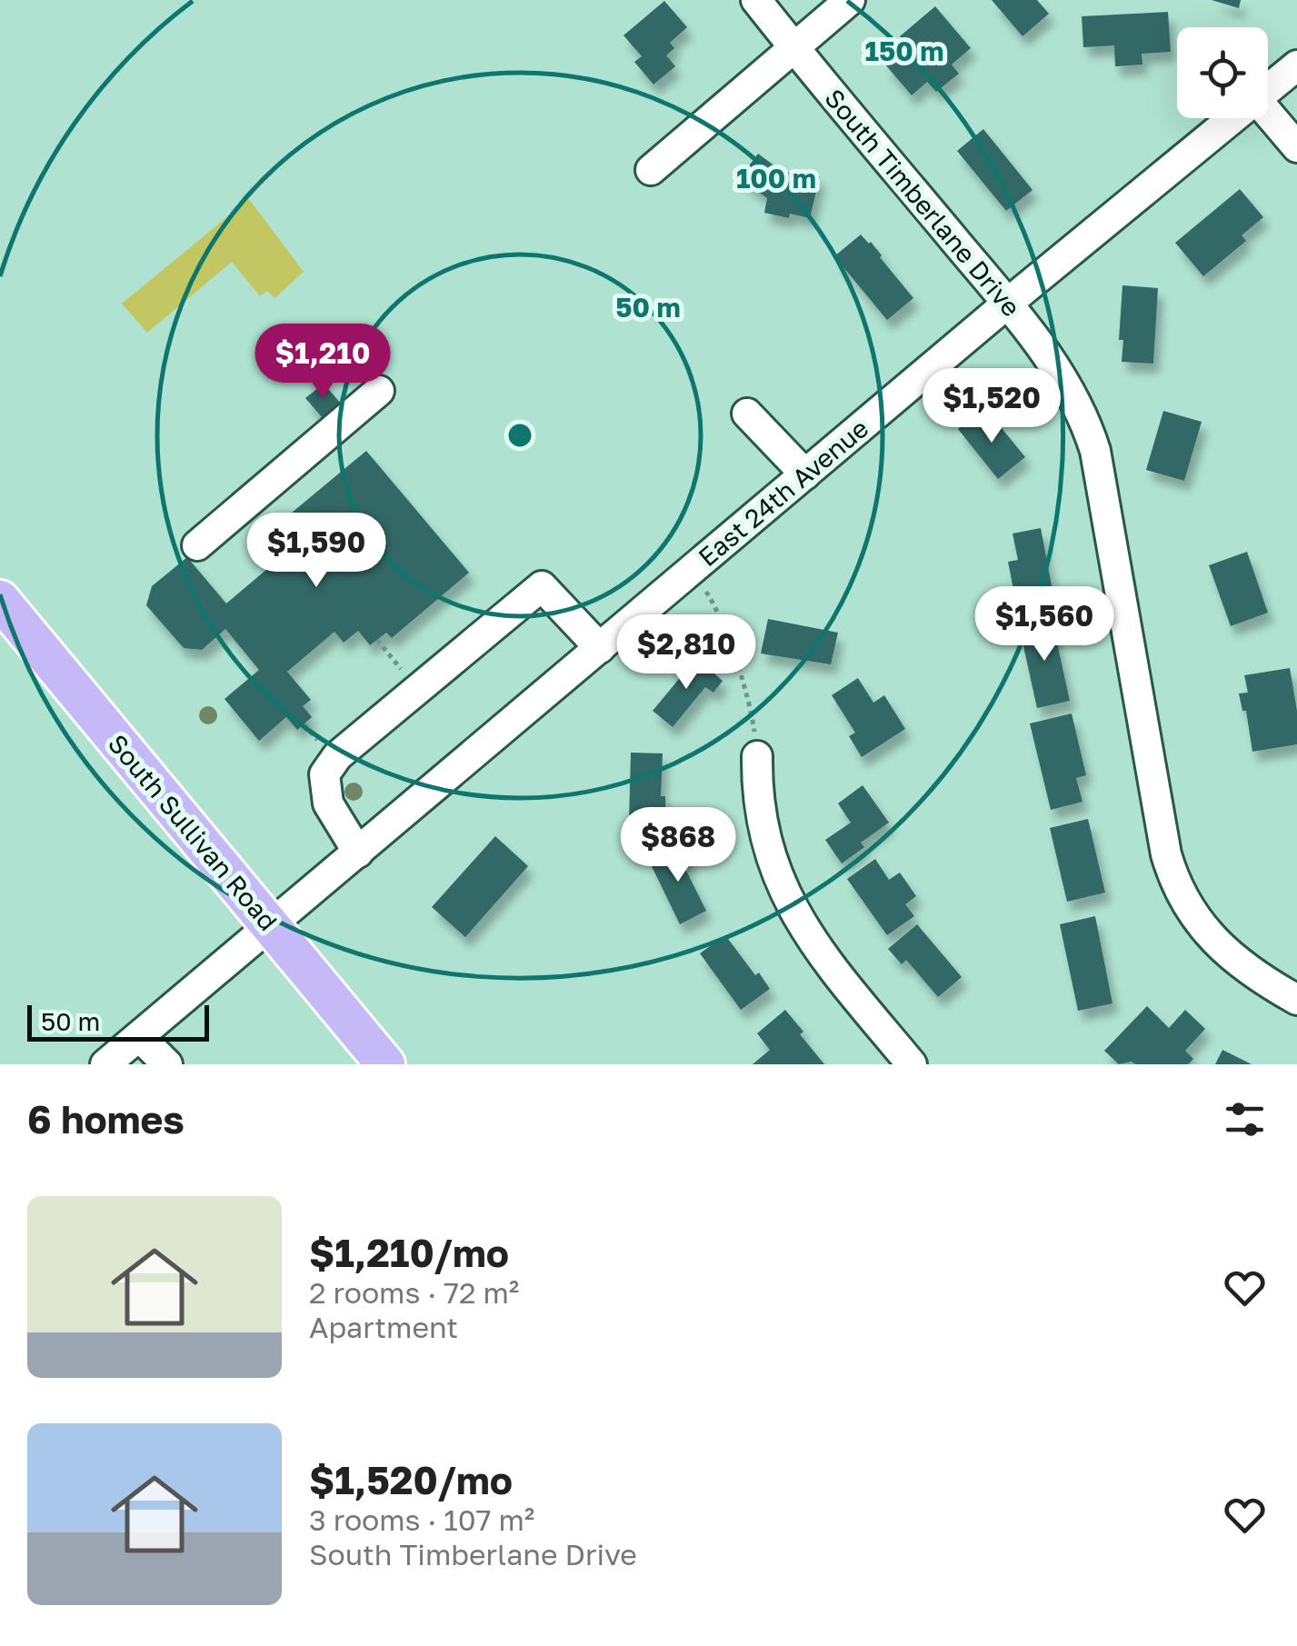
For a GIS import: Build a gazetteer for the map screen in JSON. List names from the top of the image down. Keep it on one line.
{"streets":{"main road":["South Sullivan Road"],"street":["South Timberlane Drive","East 24th Avenue"]},"crossings":[["South Timberlane Drive","East 24th Avenue"],["East 24th Avenue","South Sullivan Road"]],"scale_bar":"50 m","page":{"price":["$1,210","$1,520","$1,590","$1,560","$2,810","$868"],"scale":"50 m","heading":"6 homes","list":[{"name":"$1,210/mo","note":"2 rooms · 72 m² · Apartment"},{"name":"$1,520/mo","note":"3 rooms · 107 m² · South Timberlane Drive"}]},"rings":["150 m","100 m","50 m"]}
